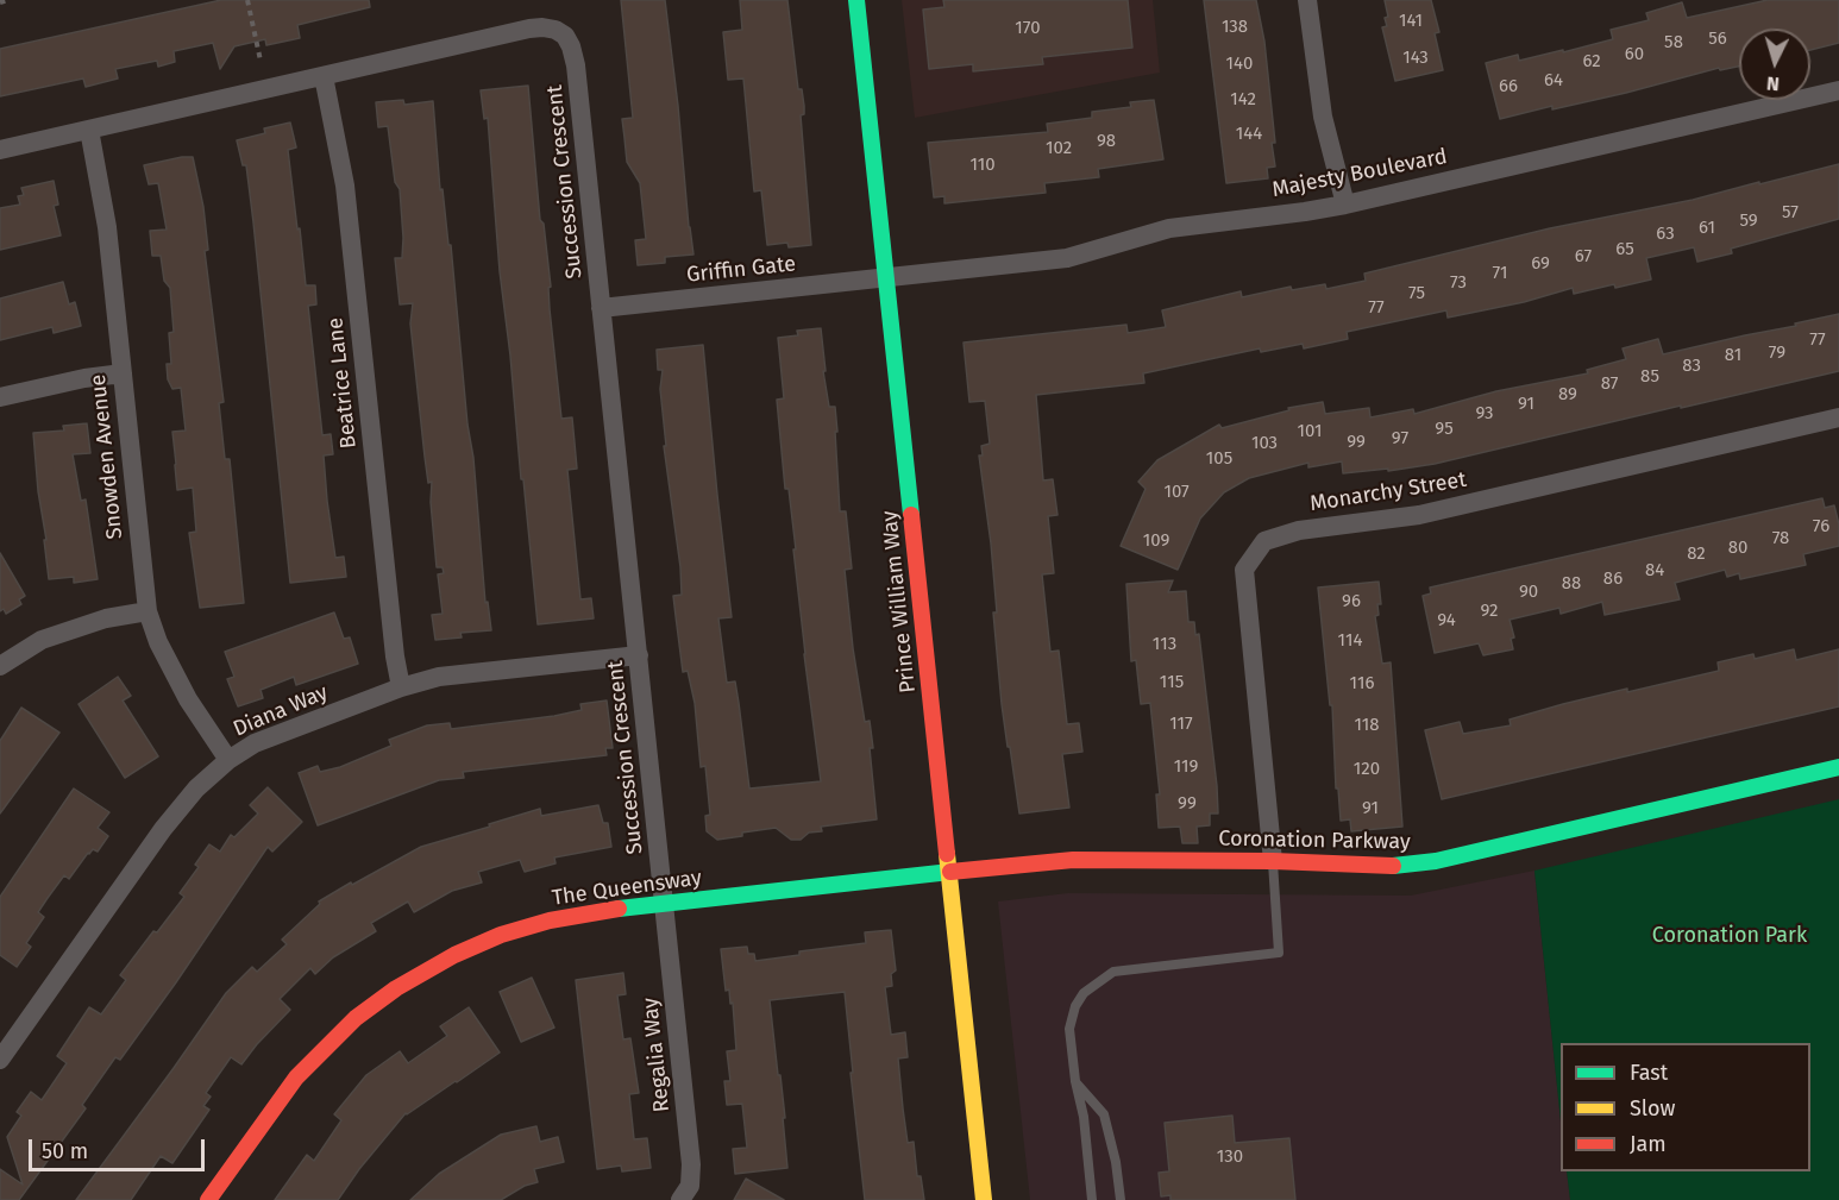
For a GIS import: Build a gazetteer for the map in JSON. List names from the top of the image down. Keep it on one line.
{"streets":{"street":["Majesty Boulevard","Succession Crescent","Griffin Gate","Beatrice Lane","Snowden Avenue","Monarchy Street","Prince William Way","Diana Way","Coronation Parkway","The Queensway","Regalia Way"]},"crossings":[["Majesty Boulevard","Griffin Gate"],["Majesty Boulevard","Prince William Way"],["Succession Crescent","Griffin Gate"],["Succession Crescent","Beatrice Lane"],["Succession Crescent","Snowden Avenue"],["Succession Crescent","Diana Way"],["Succession Crescent","The Queensway"],["Succession Crescent","Regalia Way"],["Griffin Gate","Prince William Way"],["Beatrice Lane","Diana Way"],["Snowden Avenue","Diana Way"],["Monarchy Street","Coronation Parkway"],["Prince William Way","Coronation Parkway"],["Prince William Way","The Queensway"],["Coronation Parkway","The Queensway"],["The Queensway","Regalia Way"]],"parks":["Coronation Park"],"house_numbers":["141","138","170","56","58","60","143","62","140","64","66","142","144","98","102","110","57","59","61","63","65","67","69","71","73","75","77","77","79","81","83","85","87","89","91","93","95","101","97","99","103","105","107","76","78","109","80","82","84","86","88","90","96","92","94","114","113","115","116","117","118","119","120","99","91","130"],"legend":["Fast","Slow","Jam"],"scale_bar":"50 m","north":"bottom"}
